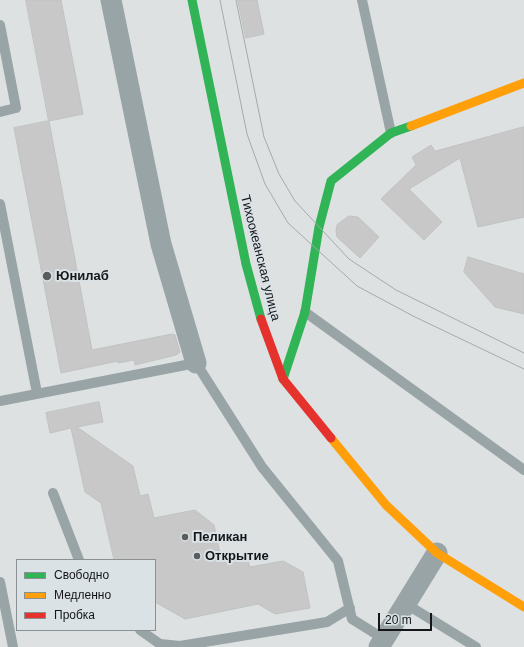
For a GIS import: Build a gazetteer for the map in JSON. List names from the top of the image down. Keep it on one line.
{"streets":{"main road":["Тихоокеанская улица"]},"places":["Юнилаб","Пеликан","Открытие"],"legend":["Свободно","Медленно","Пробка"],"scale_bar":"20 m"}
